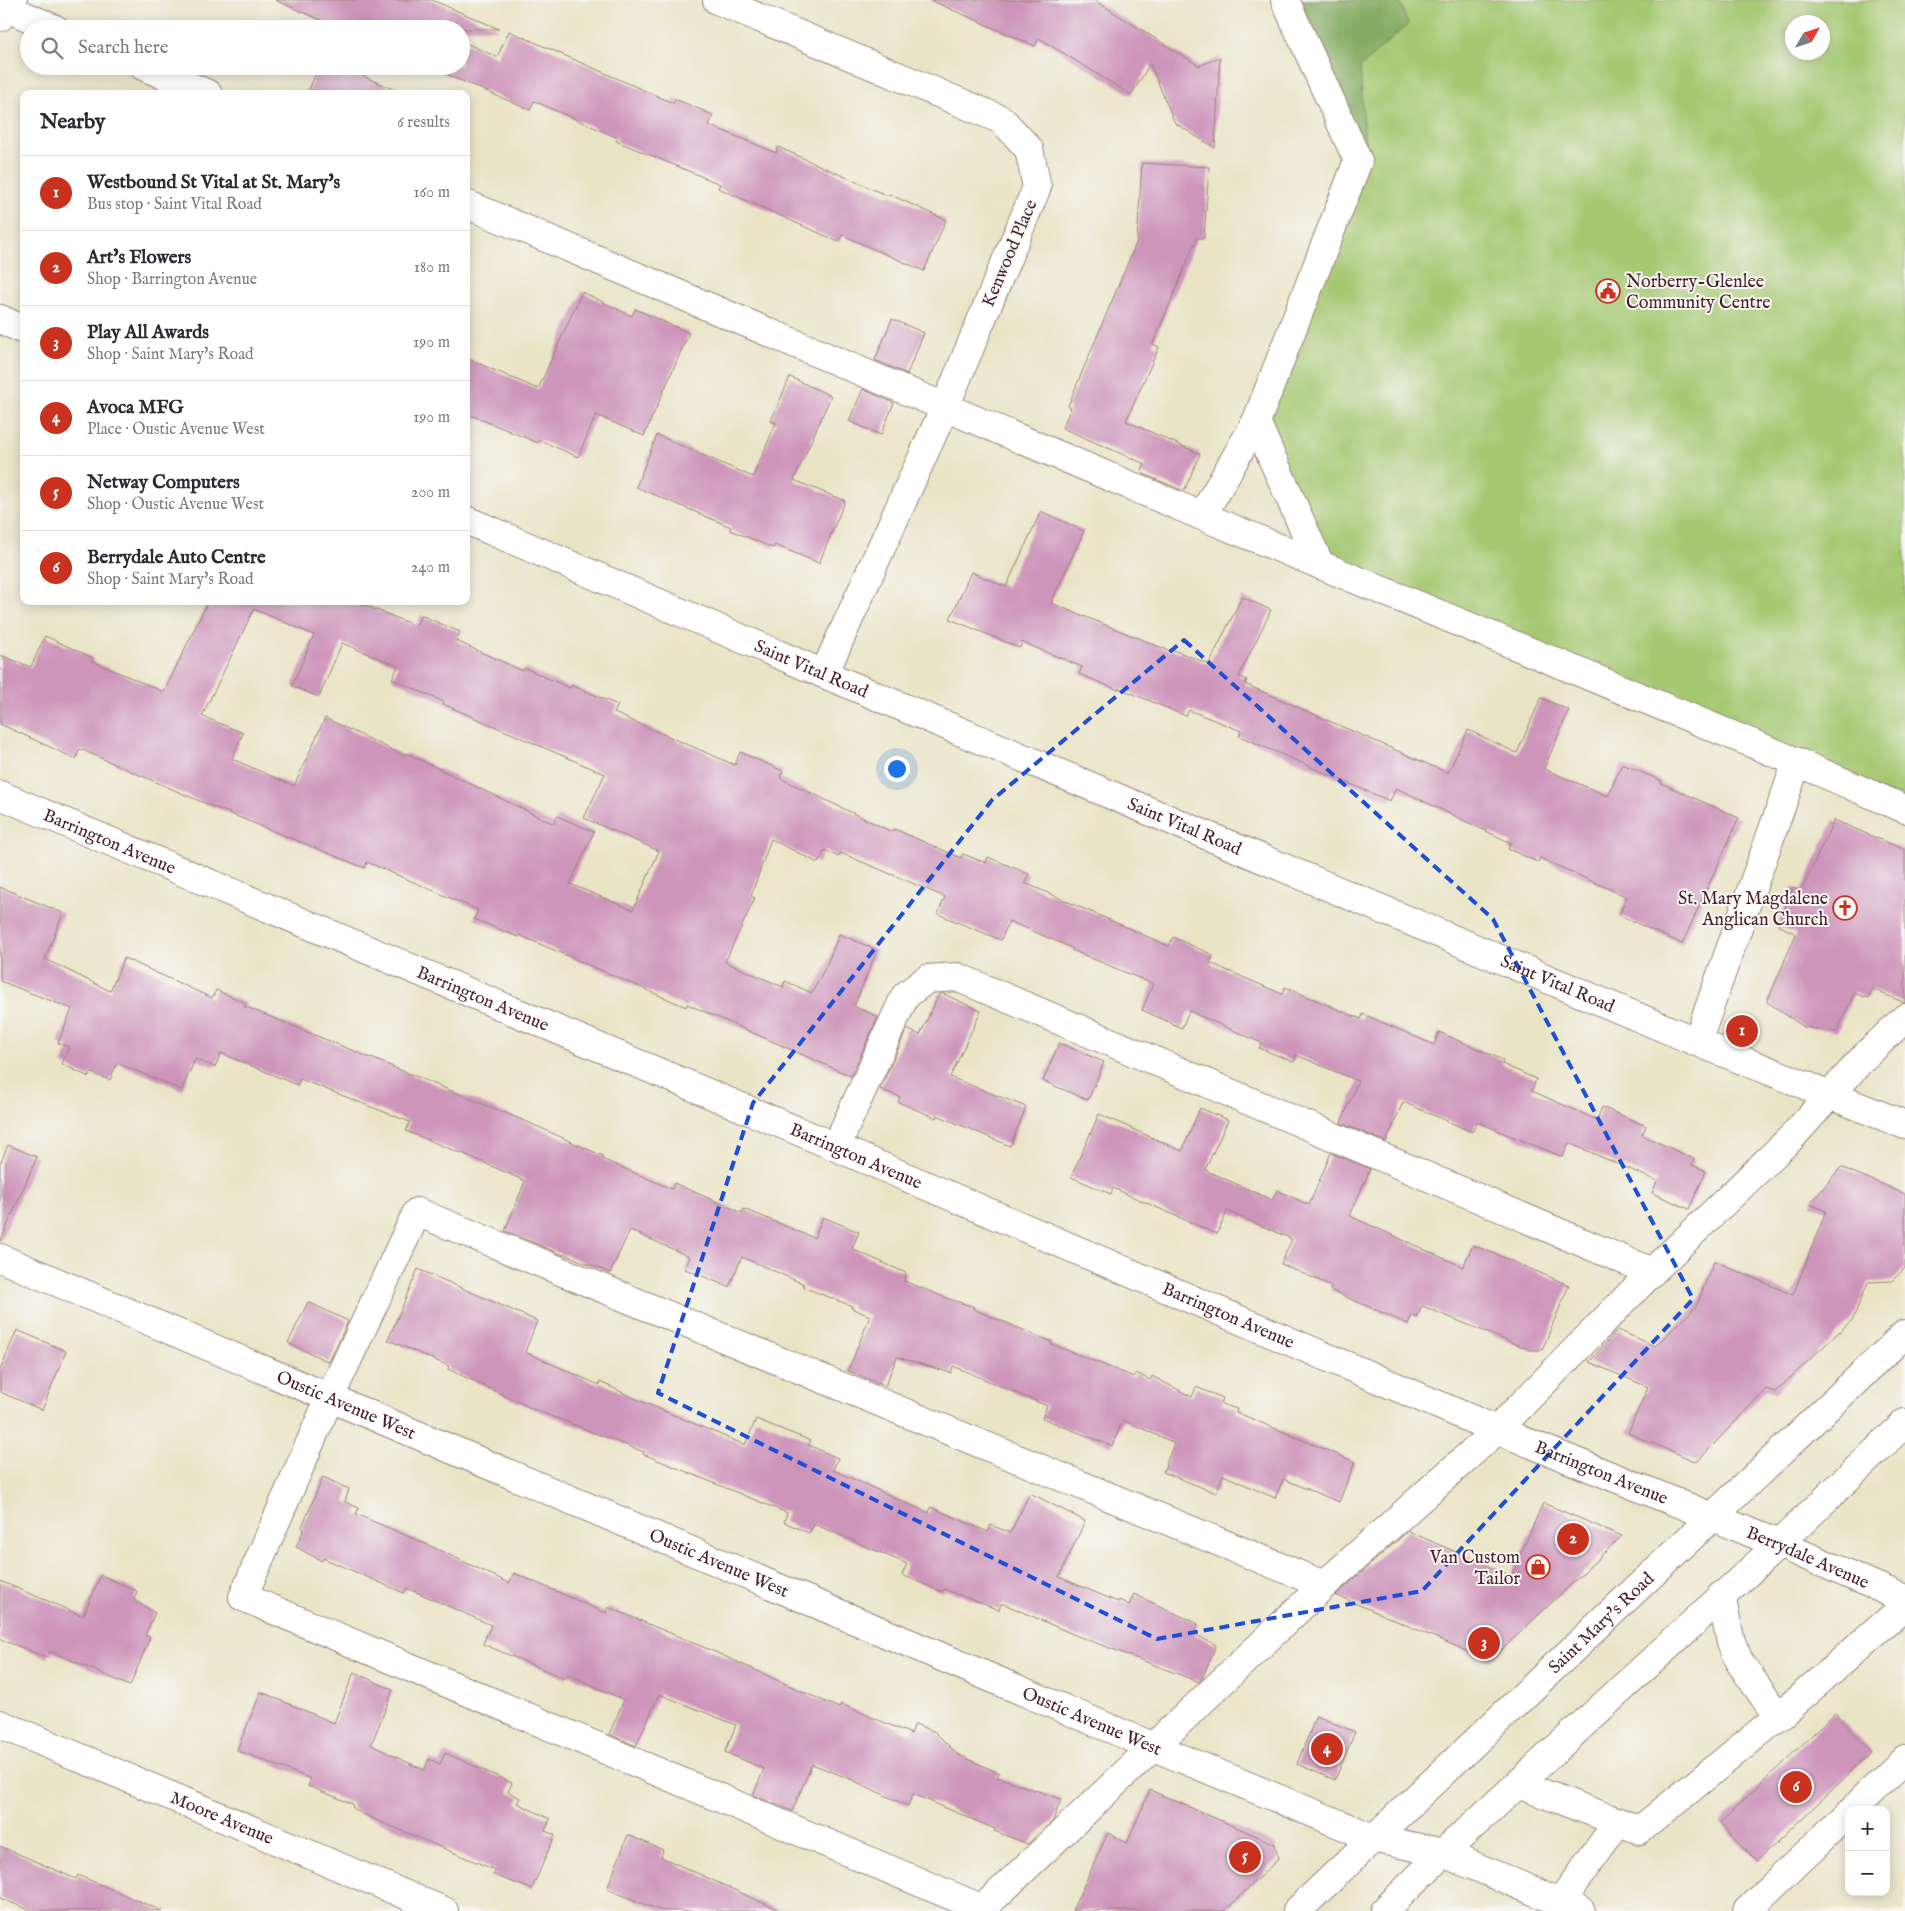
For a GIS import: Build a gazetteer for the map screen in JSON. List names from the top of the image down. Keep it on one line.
{"streets":{"street":["Kenwood Place","Saint Vital Road","Barrington Avenue","Oustic Avenue West","Berrydale Avenue","Saint Mary's Road","Moore Avenue"]},"crossings":[["Kenwood Place","Saint Vital Road"],["Barrington Avenue","Berrydale Avenue"],["Barrington Avenue","Saint Mary's Road"],["Oustic Avenue West","Saint Mary's Road"],["Berrydale Avenue","Saint Mary's Road"]],"places":{"public building":["Norberry-Glenlee Community Centre"],"church":["St. Mary Magdalene Anglican Church"],"shop":["Van Custom Tailor"]},"north":"top right","page":{"search":"Search here","heading":["Nearby","6 results"],"list":[{"mark":"1","name":"Westbound St Vital at St. Mary's","note":"Bus stop · Saint Vital Road","value":"160 m"},{"mark":"2","name":"Art's Flowers","note":"Shop · Barrington Avenue","value":"180 m"},{"mark":"3","name":"Play All Awards","note":"Shop · Saint Mary's Road","value":"190 m"},{"mark":"4","name":"Avoca MFG","note":"Place · Oustic Avenue West","value":"190 m"},{"mark":"5","name":"Netway Computers","note":"Shop · Oustic Avenue West","value":"200 m"},{"mark":"6","name":"Berrydale Auto Centre","note":"Shop · Saint Mary's Road","value":"240 m"}],"pins":["1","2","3","4","6","5"],"map_buttons":["+","−"]}}
